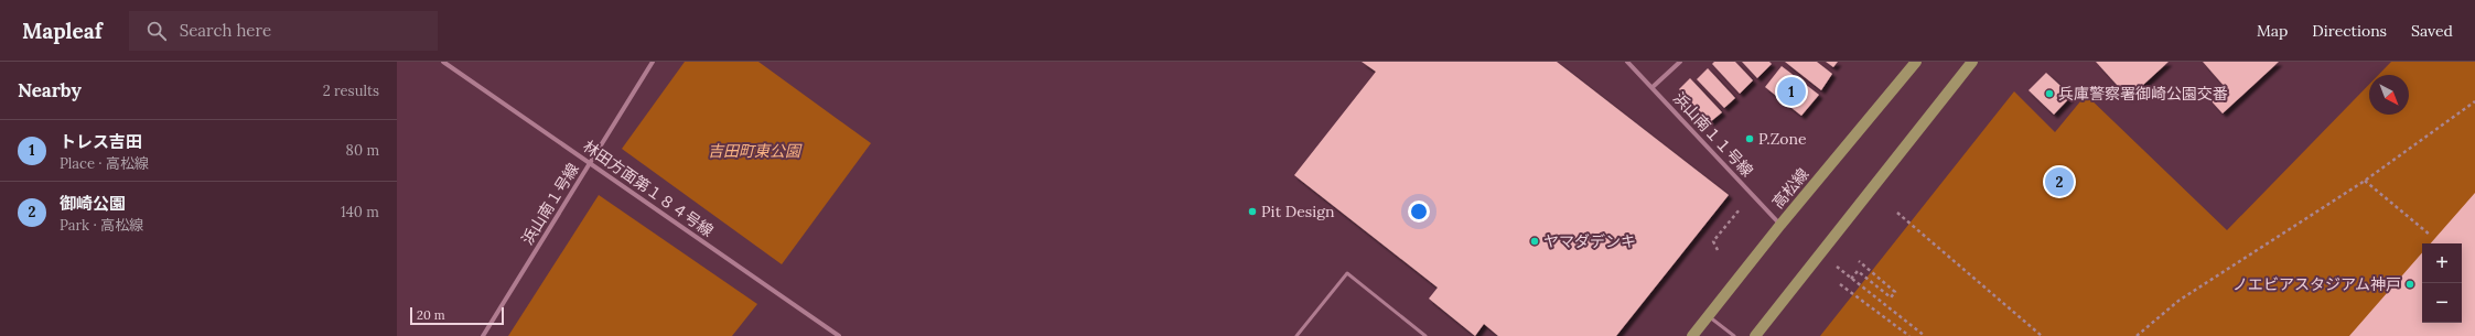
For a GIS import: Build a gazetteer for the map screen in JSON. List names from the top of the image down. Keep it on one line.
{"streets":{"main road":["高松線"],"street":["浜山南１１号線","林田方面第１８４号線","浜山南１号線"]},"crossings":[["浜山南１１号線","高松線"],["林田方面第１８４号線","浜山南１号線"]],"parks":["吉田町東公園"],"places":["兵庫警察署御崎公園交番","P.Zone","Pit Design","ヤマダデンキ","ノエビアスタジアム神戸"],"scale_bar":"20 m","north":"bottom right","page":{"header":"Mapleaf","search":"Search here","nav":["Map","Directions","Saved"],"heading":["Nearby","2 results"],"pins":["1","2"],"list":[{"mark":"1","name":"トレス吉田","note":"Place · 高松線","value":"80 m"},{"mark":"2","name":"御崎公園","note":"Park · 高松線","value":"140 m"}],"map_buttons":["+","−"],"scale":"20 m"}}
